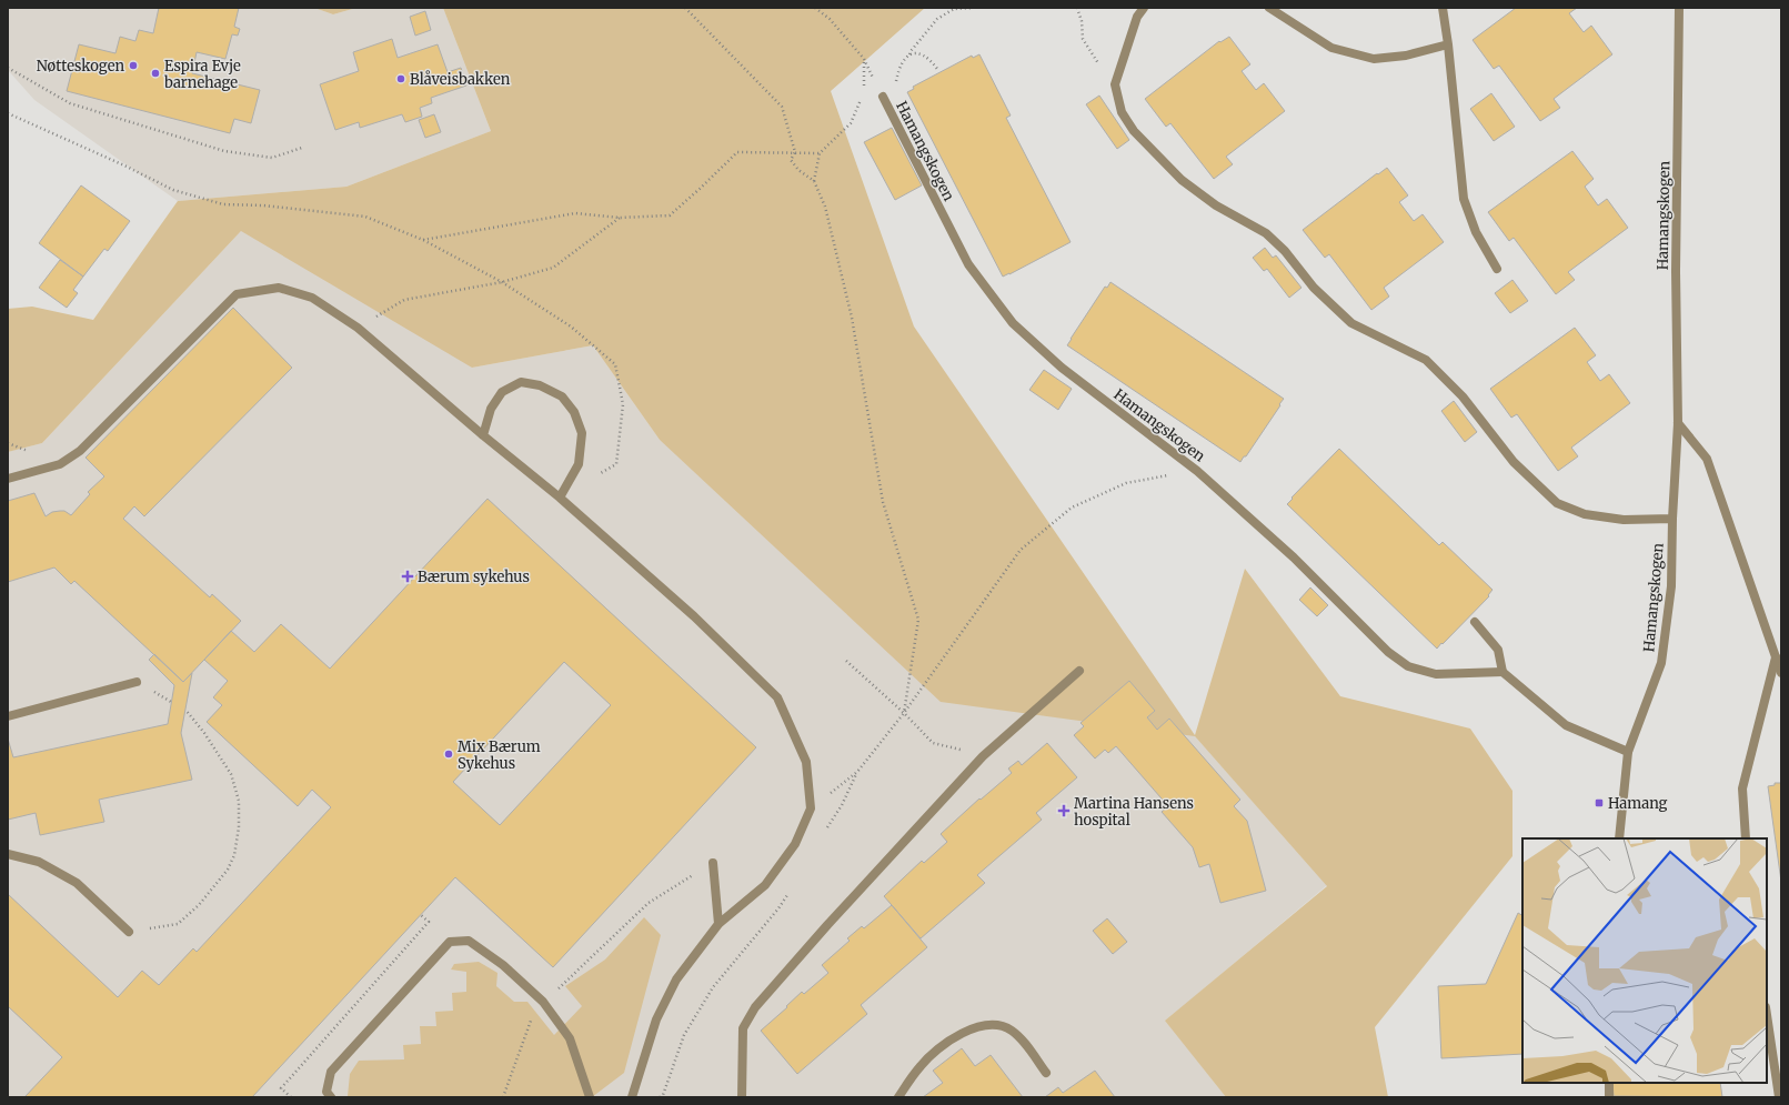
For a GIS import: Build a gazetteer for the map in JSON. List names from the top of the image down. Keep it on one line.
{"streets":{"street":["Hamangskogen"]},"places":{"other":["Nøtteskogen","Espira Evje barnehage","Blåveisbakken","Mix Bærum Sykehus"],"health":["Bærum sykehus","Martina Hansens hospital"],"transit":["Hamang"]}}
